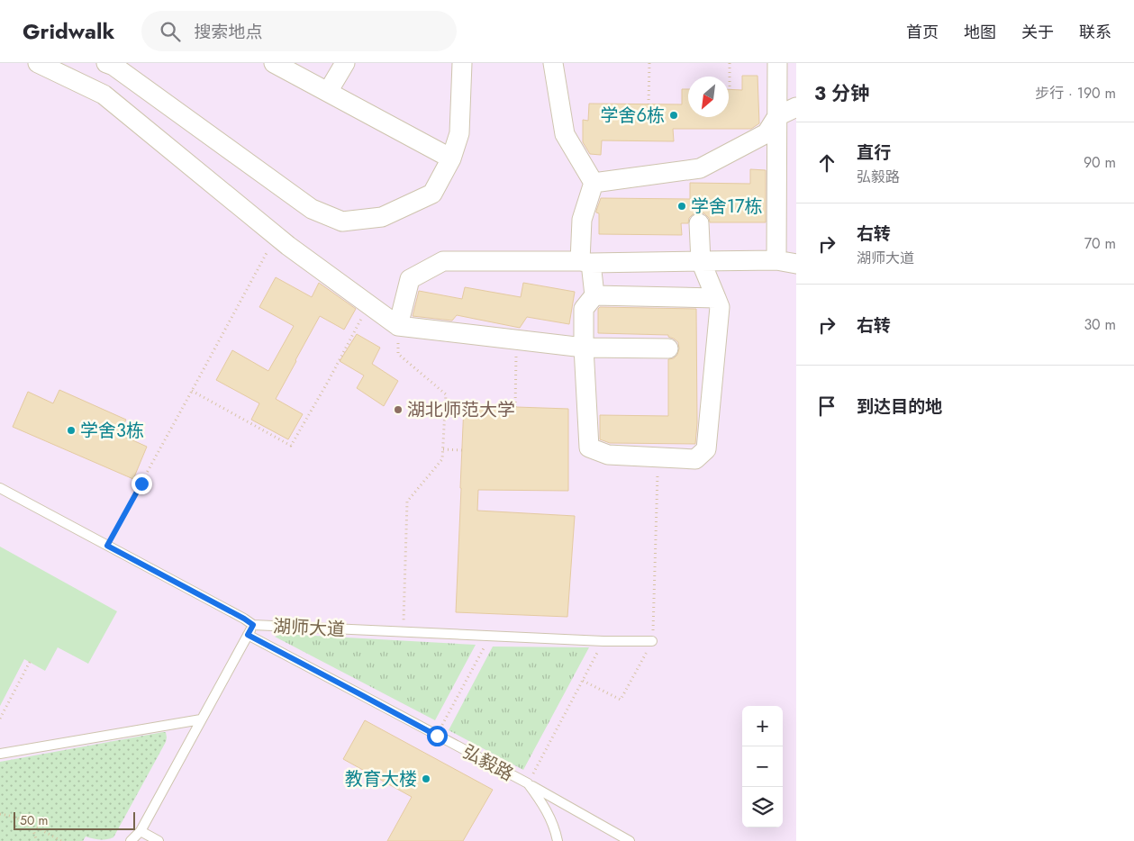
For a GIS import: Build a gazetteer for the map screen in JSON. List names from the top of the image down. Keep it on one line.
{"streets":{"lane":["湖师大道","弘毅路"]},"places":["学舍6栋","学舍17栋","湖北师范大学","学舍3栋","教育大楼"],"scale_bar":"50 m","north":"bottom left","page":{"header":"Gridwalk","search":"搜索地点","nav":["首页","地图","关于","联系"],"heading":["3 分钟","步行 · 190 m"],"list":[["直行","弘毅路","90 m"],["右转","湖师大道","70 m"],["右转","30 m"],"到达目的地"],"map_buttons":["+","−"],"scale":"50 m"}}
